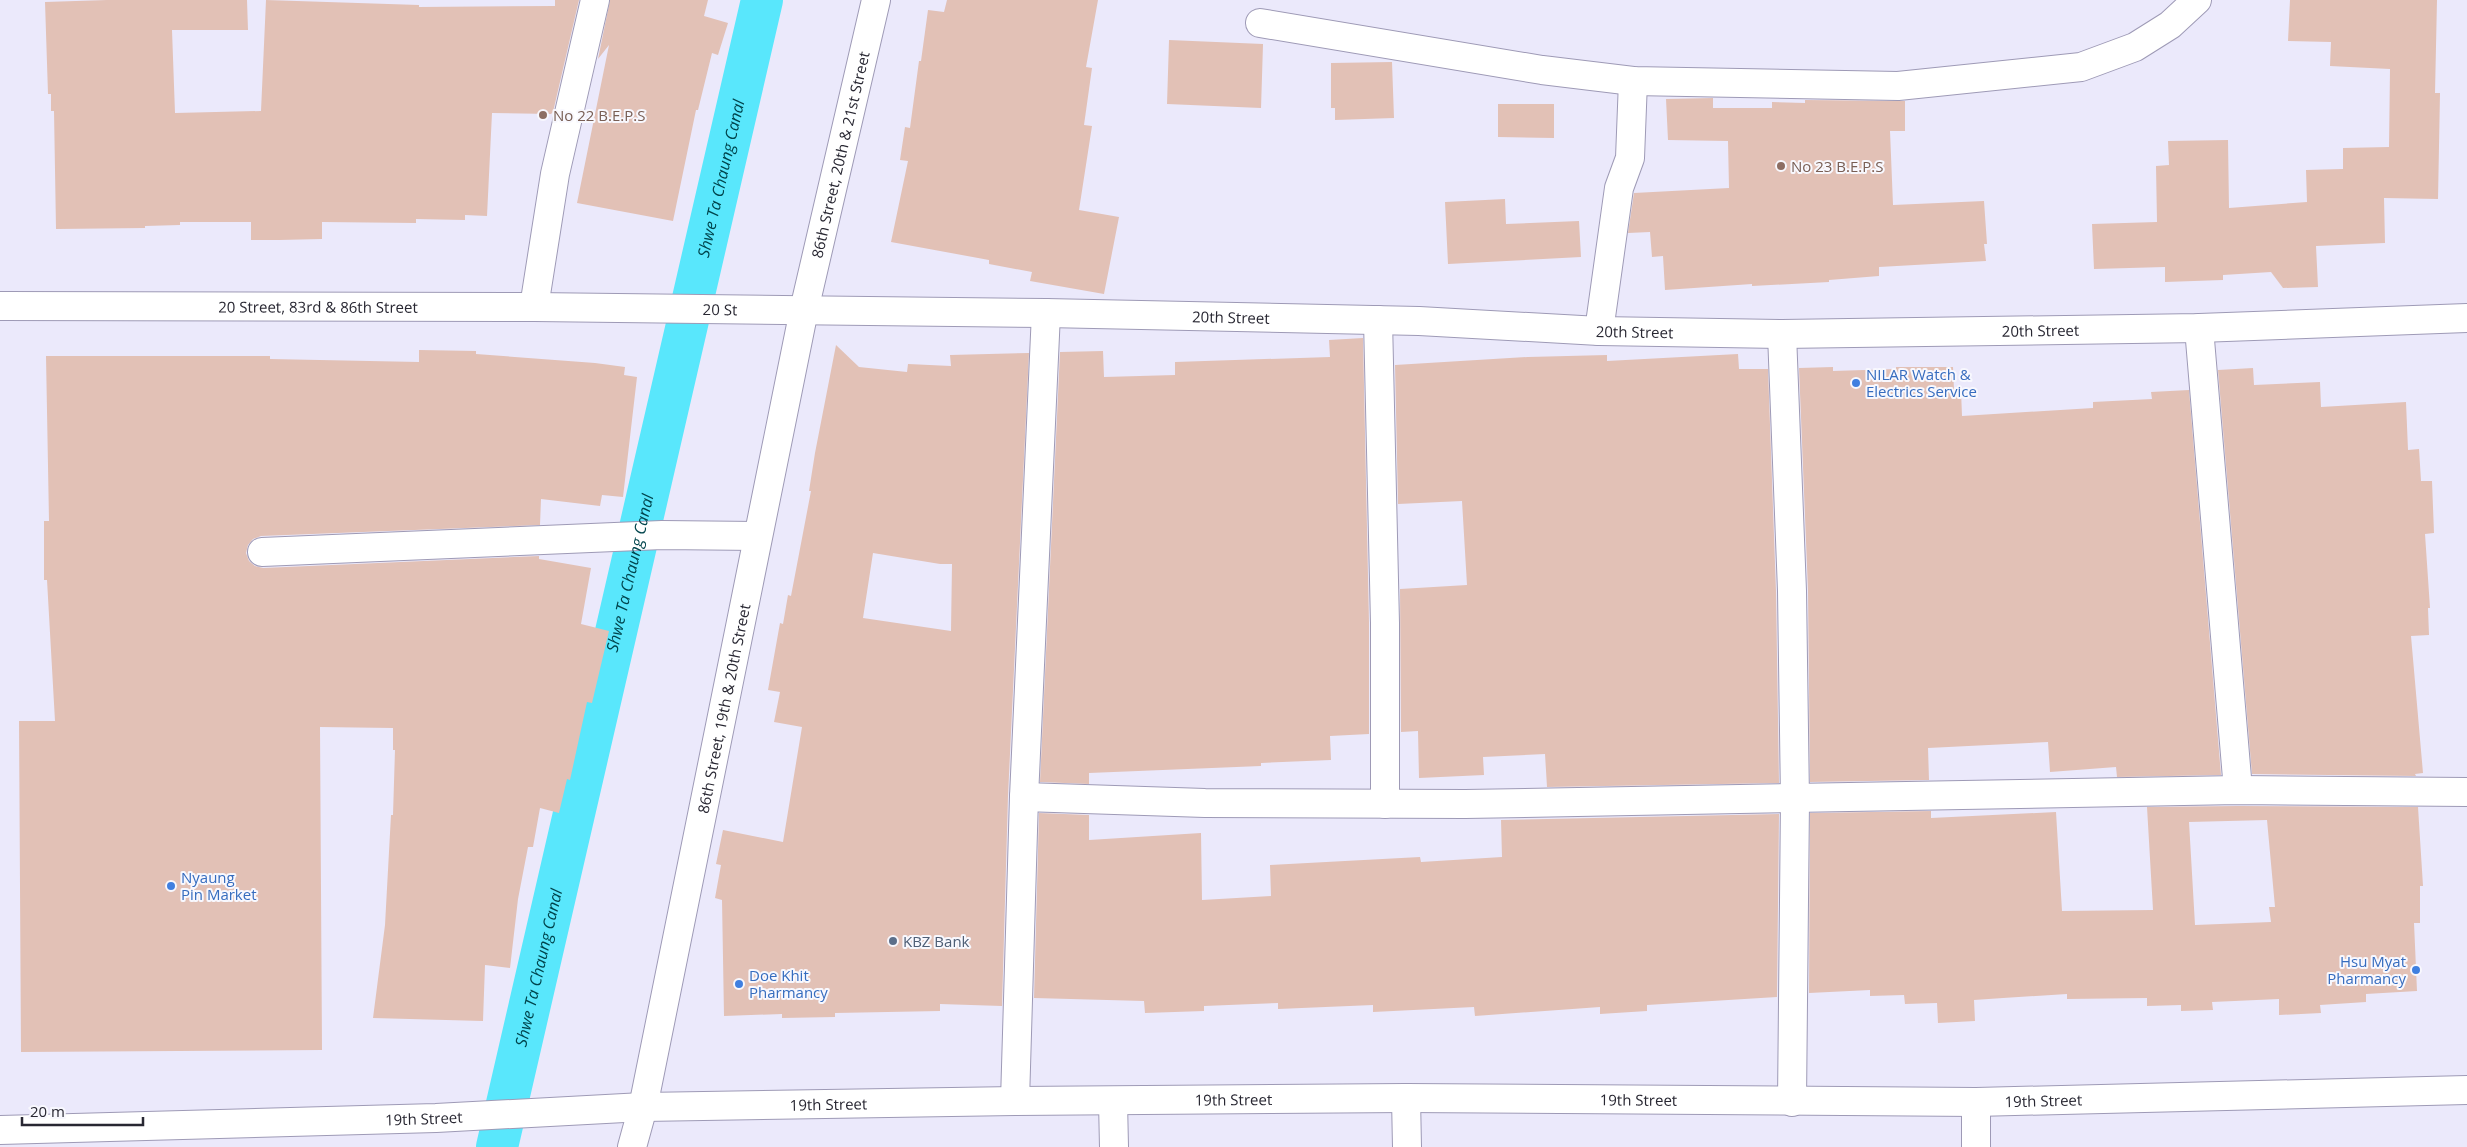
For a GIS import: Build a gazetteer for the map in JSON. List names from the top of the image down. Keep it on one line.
{"streets":{"street":["86th Street, 20th & 21st Street","20 Street, 83rd & 86th Street","20 St","20th Street","86th Street, 19th & 20th Street","19th Street"]},"crossings":[["86th Street, 20th & 21st Street","20 St"],["86th Street, 20th & 21st Street","20th Street"],["86th Street, 20th & 21st Street","86th Street, 19th & 20th Street"],["20 Street, 83rd & 86th Street","20 St"],["20 St","20th Street"],["20 St","86th Street, 19th & 20th Street"],["20th Street","86th Street, 19th & 20th Street"],["86th Street, 19th & 20th Street","19th Street"]],"water":["Shwe Ta Chaung Canal"],"places":["No 22 B.E.P.S","No 23 B.E.P.S","NILAR Watch & Electrics Service","Nyaung Pin Market","KBZ Bank","Hsu Myat Pharmancy","Doe Khit Pharmancy"],"scale_bar":"20 m"}
